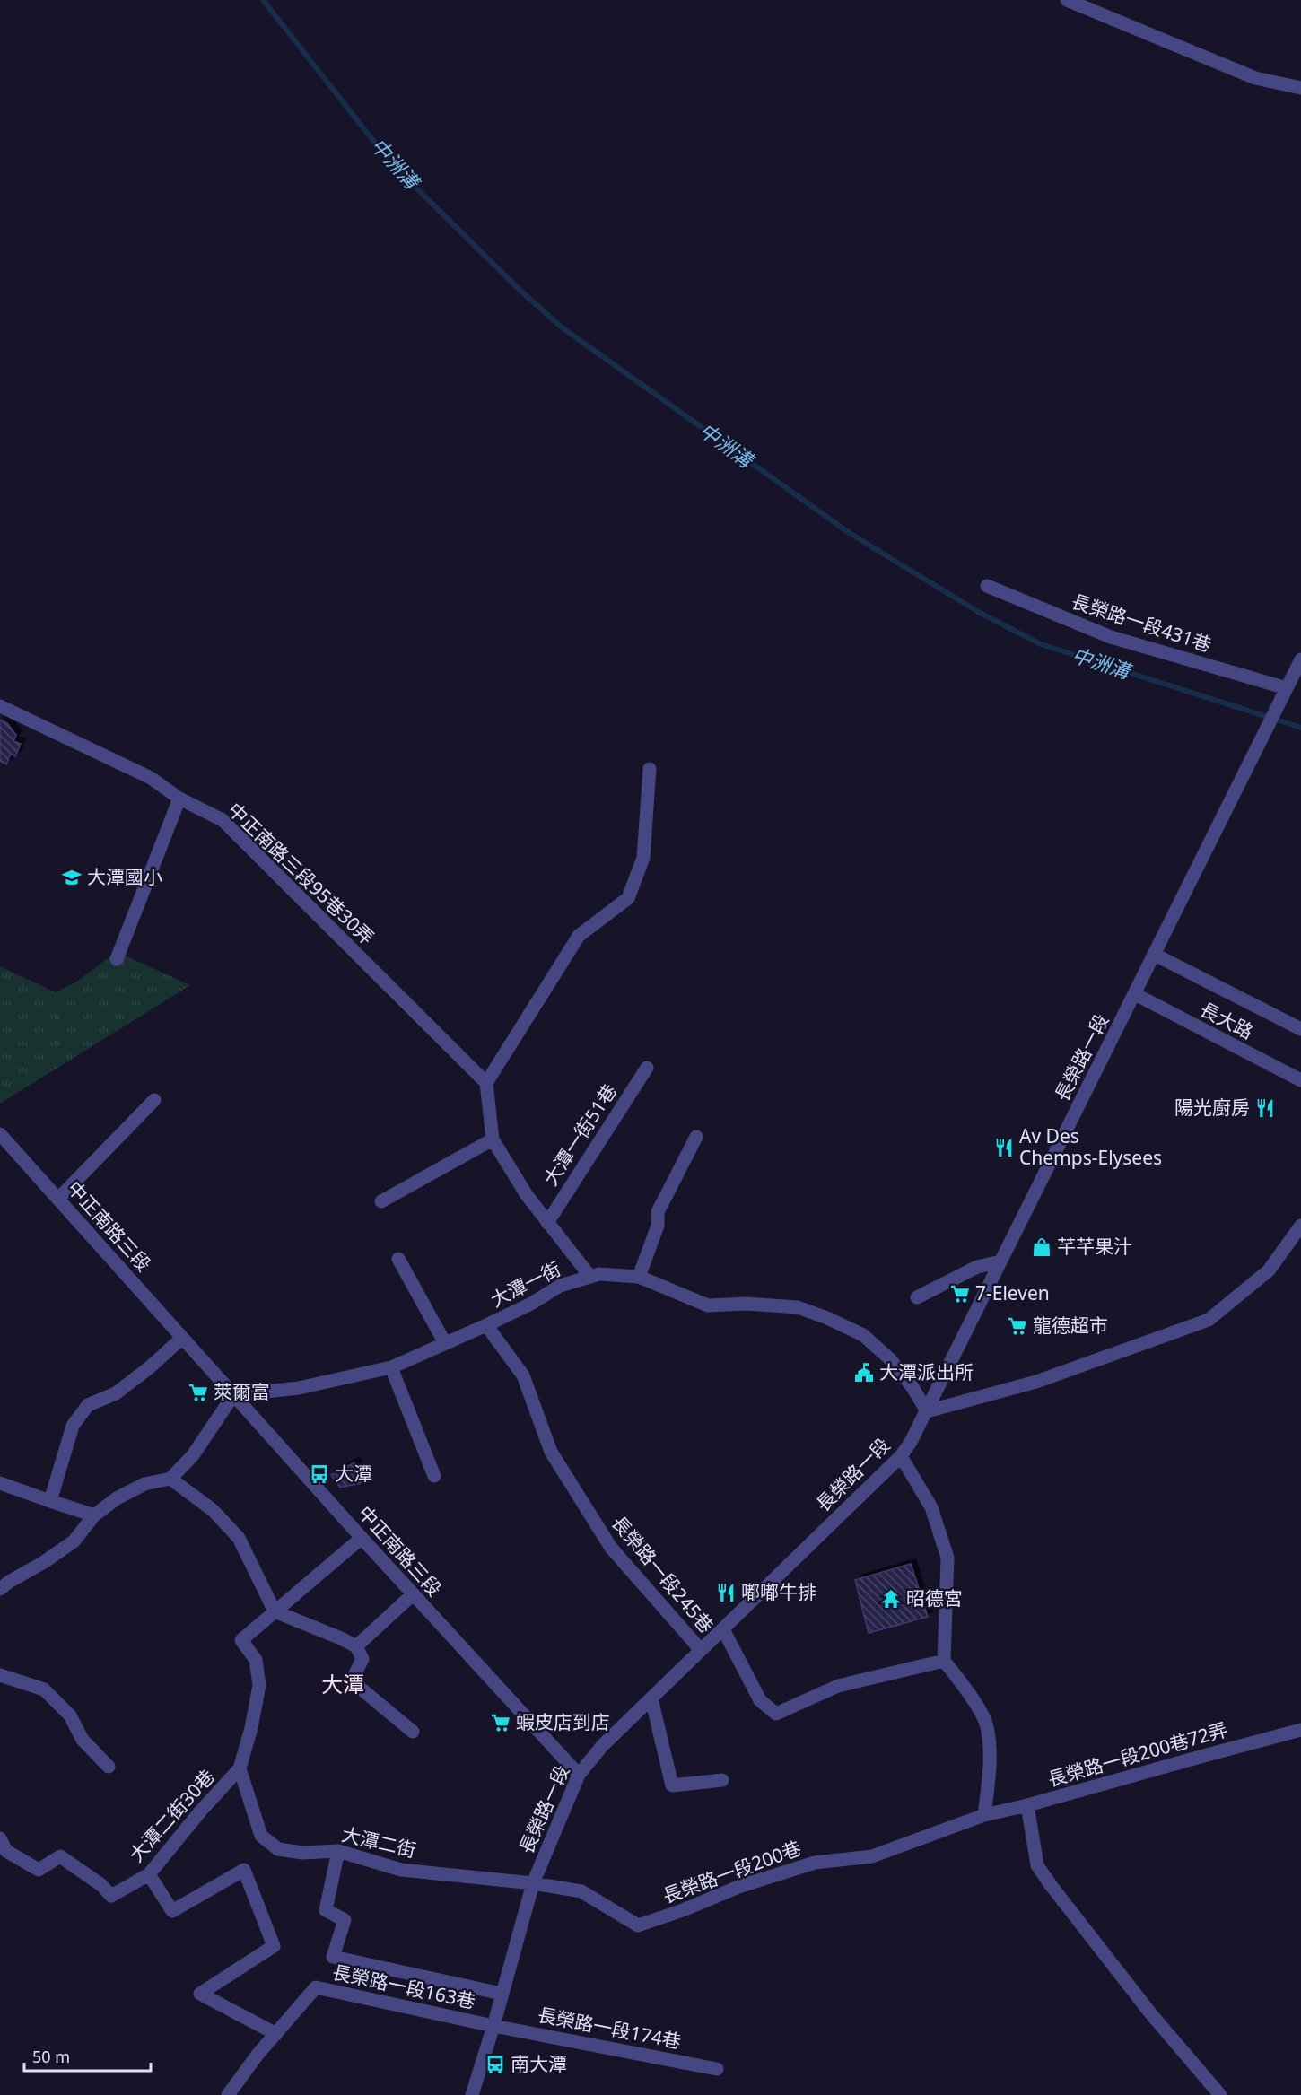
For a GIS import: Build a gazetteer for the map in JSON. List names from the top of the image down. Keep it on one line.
{"streets":{"street":["長榮路一段431巷","中正南路三段95巷30弄","長大路","長榮路一段","大潭一街51巷","中正南路三段","大潭一街","長榮路一段245巷","長榮路一段200巷72弄","大潭二街30巷","大潭二街","長榮路一段200巷","長榮路一段163巷","長榮路一段174巷"]},"crossings":[["長榮路一段431巷","長榮路一段"],["中正南路三段95巷30弄","大潭一街51巷"],["長大路","長榮路一段"],["長榮路一段","中正南路三段"],["長榮路一段","大潭一街"],["長榮路一段","長榮路一段245巷"],["長榮路一段","大潭二街"],["長榮路一段","長榮路一段200巷"],["長榮路一段","長榮路一段163巷"],["長榮路一段","長榮路一段174巷"],["大潭一街51巷","大潭一街"],["中正南路三段","大潭一街"],["大潭一街","長榮路一段245巷"],["長榮路一段200巷72弄","長榮路一段200巷"],["大潭二街30巷","大潭二街"],["大潭二街","長榮路一段200巷"],["長榮路一段163巷","長榮路一段174巷"]],"districts":["大潭"],"water":["中洲溝"],"places":{"school or university":["大潭國小"],"restaurant":["陽光廚房","Av Des Chemps-Elysees","嘟嘟牛排"],"shop":["芊芊果汁"],"supermarket":["7-Eleven","龍德超市","萊爾富","蝦皮店到店"],"public building":["大潭派出所"],"bus stop":["大潭","南大潭"],"temple":["昭德宮"]},"scale_bar":"50 m"}
